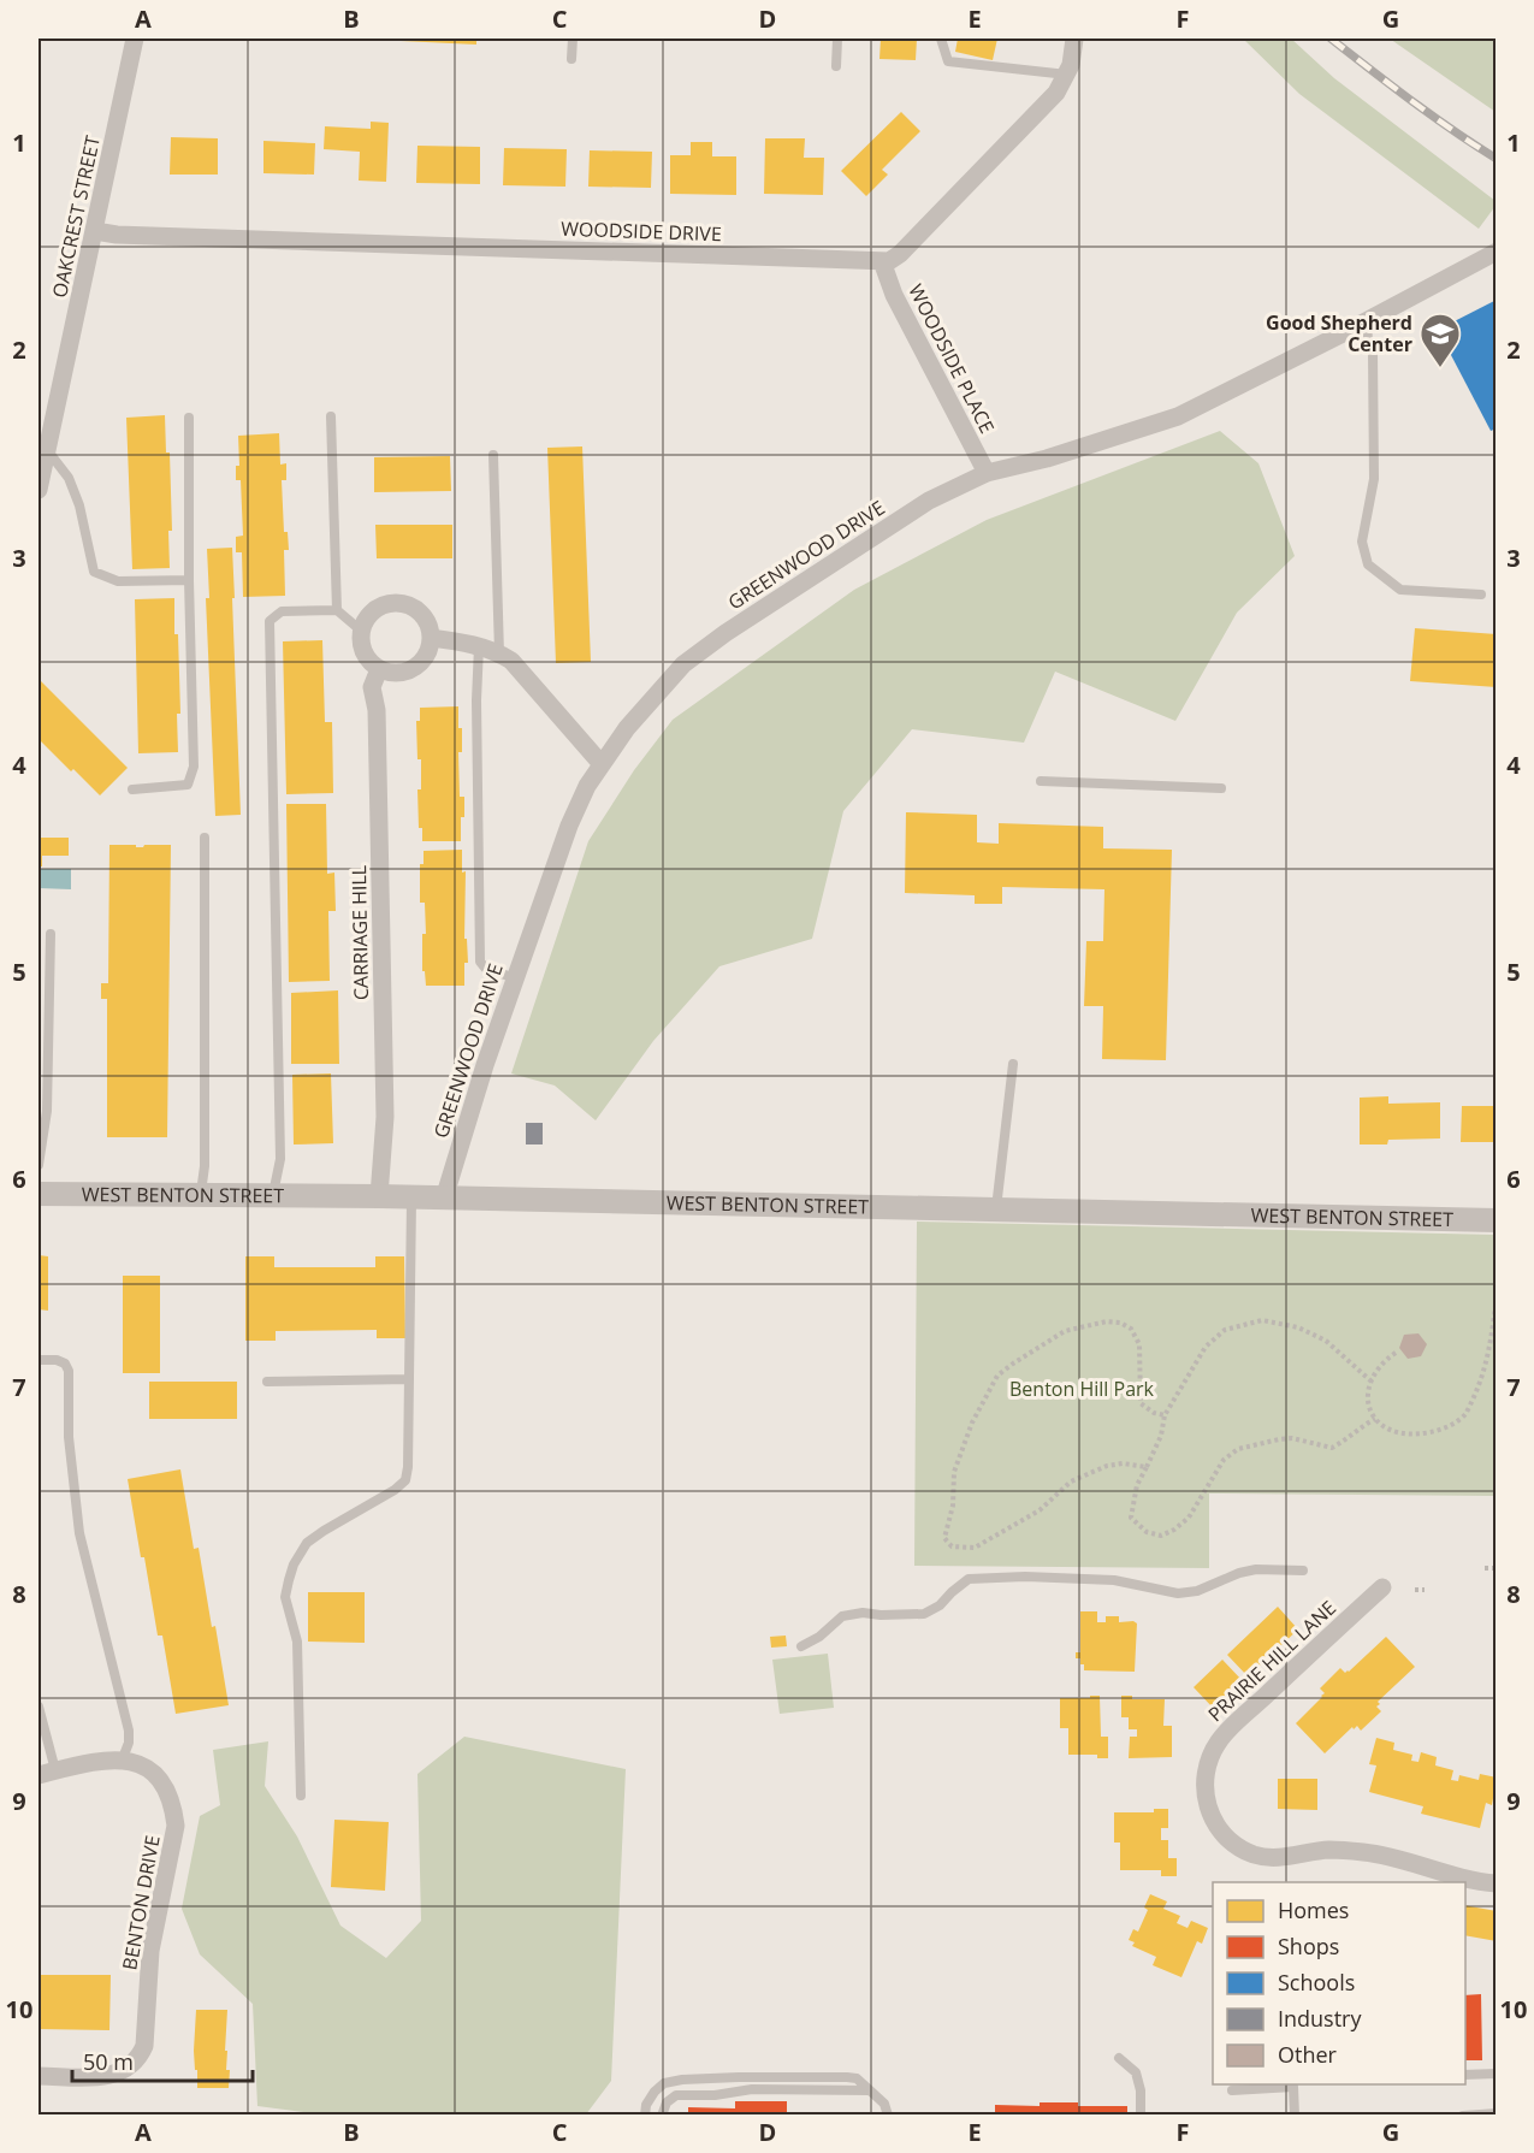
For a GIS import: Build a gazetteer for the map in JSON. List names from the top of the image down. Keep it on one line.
{"streets":{"street":["OAKCREST STREET","WOODSIDE DRIVE","WOODSIDE PLACE","GREENWOOD DRIVE","CARRIAGE HILL","WEST BENTON STREET","PRAIRIE HILL LANE","BENTON DRIVE"]},"crossings":[["OAKCREST STREET","WOODSIDE DRIVE"],["WOODSIDE DRIVE","WOODSIDE PLACE"],["WOODSIDE PLACE","GREENWOOD DRIVE"],["GREENWOOD DRIVE","WEST BENTON STREET"],["CARRIAGE HILL","WEST BENTON STREET"]],"parks":["Benton Hill Park"],"places":{"school or university":["Good Shepherd Center"]},"legend":["Homes","Shops","Schools","Industry","Other"],"scale_bar":"50 m","grid":{"columns":["A","B","C","D","E","F","G"],"rows":["1","2","3","4","5","6","7","8","9","10"]}}
